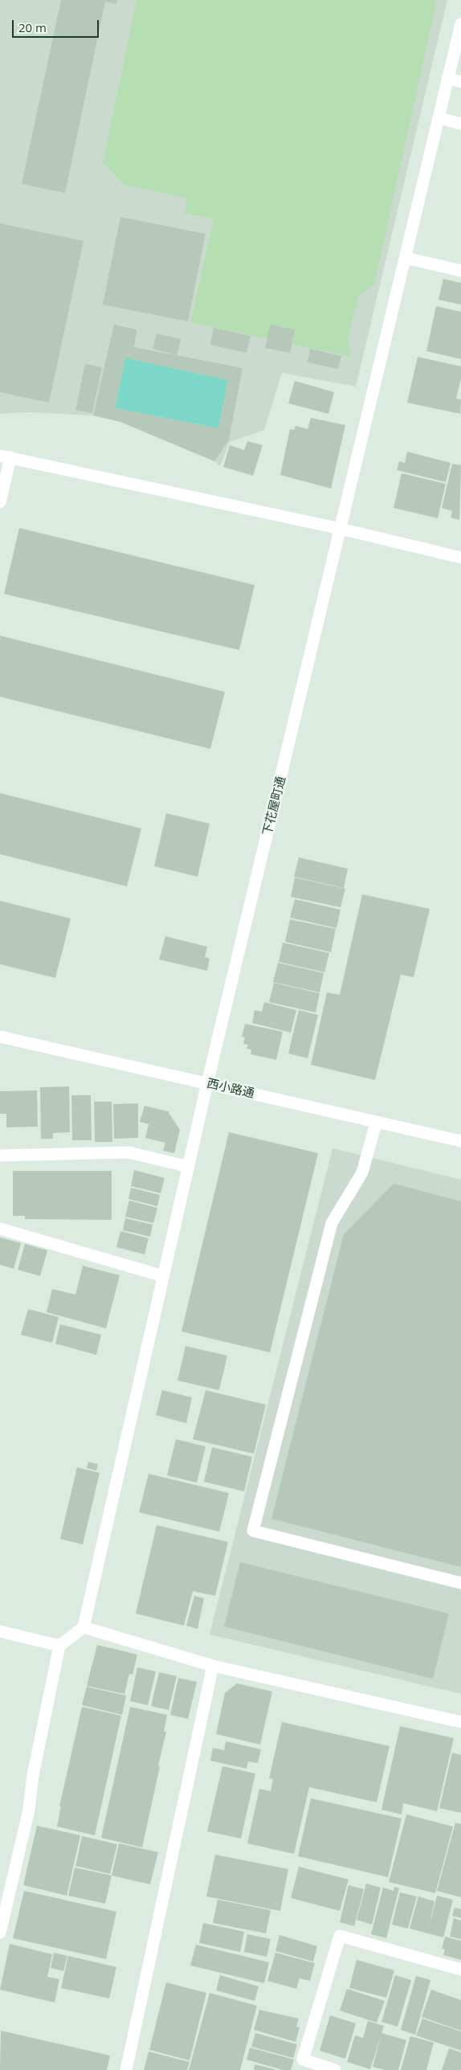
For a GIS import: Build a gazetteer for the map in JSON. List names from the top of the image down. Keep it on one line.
{"streets":{"street":["下花屋町通","西小路通"]},"crossings":[["下花屋町通","西小路通"]],"scale_bar":"20 m"}
